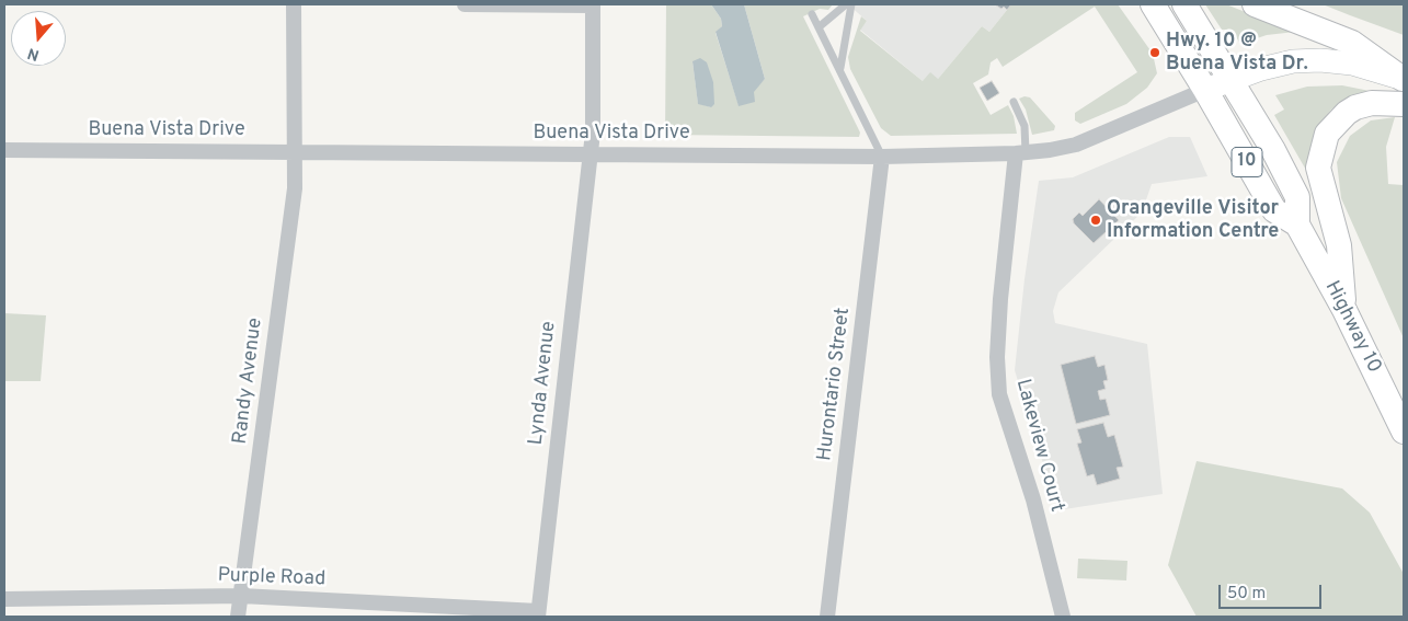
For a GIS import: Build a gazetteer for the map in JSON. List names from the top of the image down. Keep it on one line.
{"streets":{"highway":["10","Highway 10"],"street":["Buena Vista Drive","Randy Avenue","Lynda Avenue","Hurontario Street","Lakeview Court","Purple Road"]},"crossings":[["Buena Vista Drive","10"],["Buena Vista Drive","Randy Avenue"],["Buena Vista Drive","Lynda Avenue"],["Buena Vista Drive","Hurontario Street"],["Buena Vista Drive","Lakeview Court"],["10","Highway 10"],["Randy Avenue","Purple Road"],["Lynda Avenue","Purple Road"]],"places":["Hwy. 10 @ Buena Vista Dr.","Orangeville Visitor Information Centre"],"scale_bar":"50 m","north":"bottom"}
